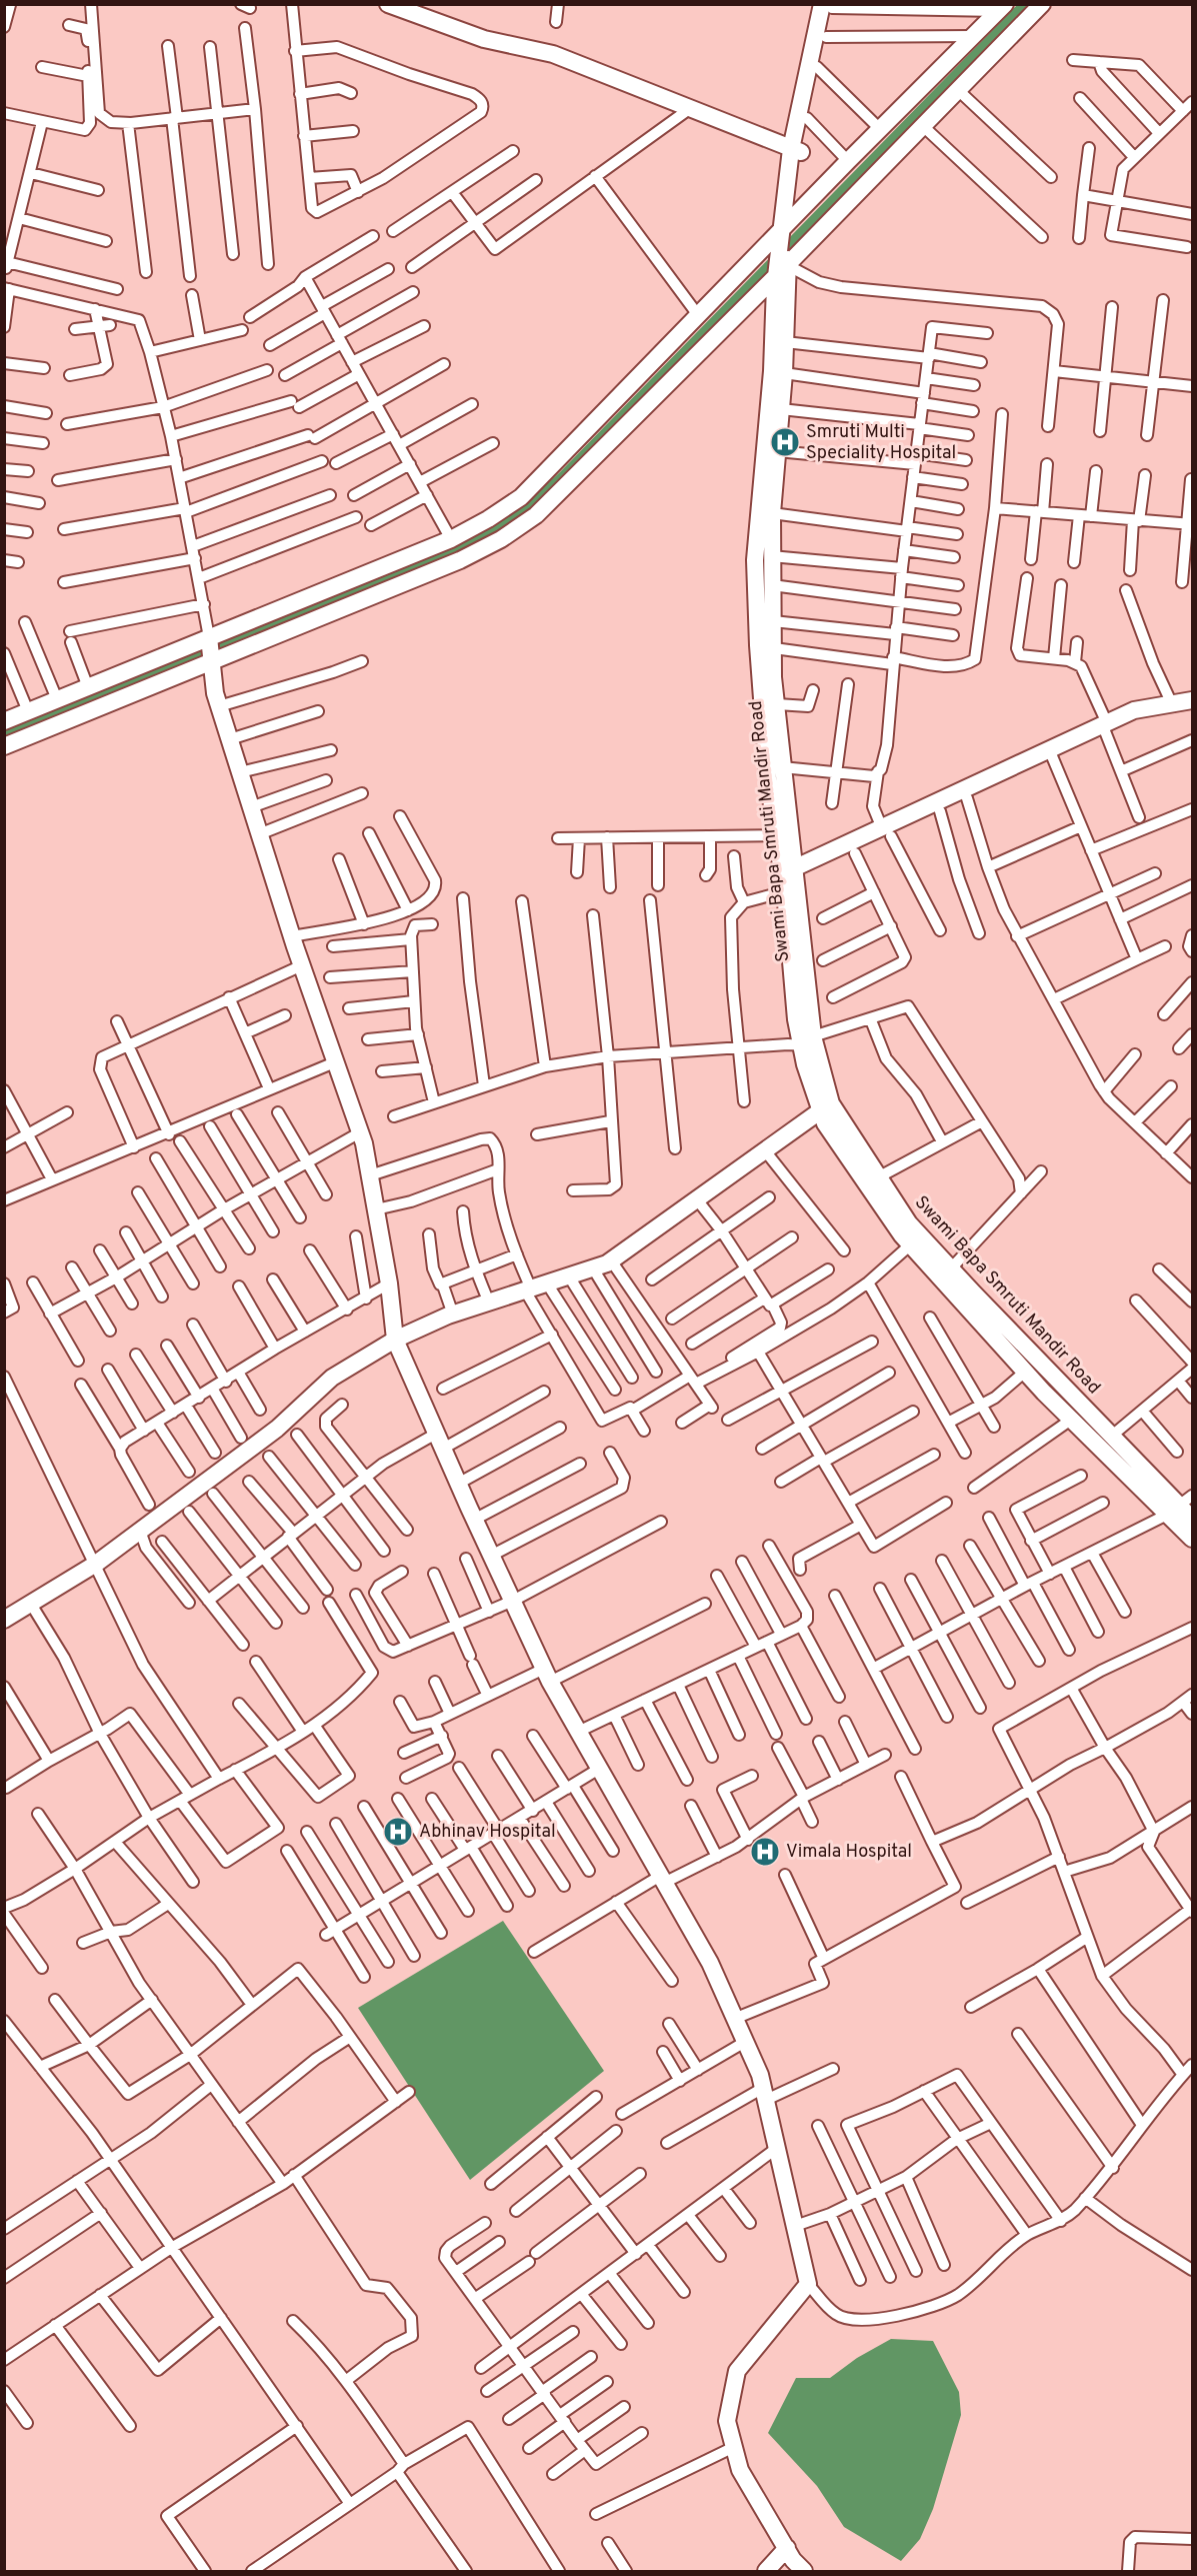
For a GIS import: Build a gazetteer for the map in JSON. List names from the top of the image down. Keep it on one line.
{"streets":{"street":["Swami Bapa Smruti Mandir Road"]},"places":{"hospital":["Smruti Multi Speciality Hospital","Abhinav Hospital","Vimala Hospital"]}}
